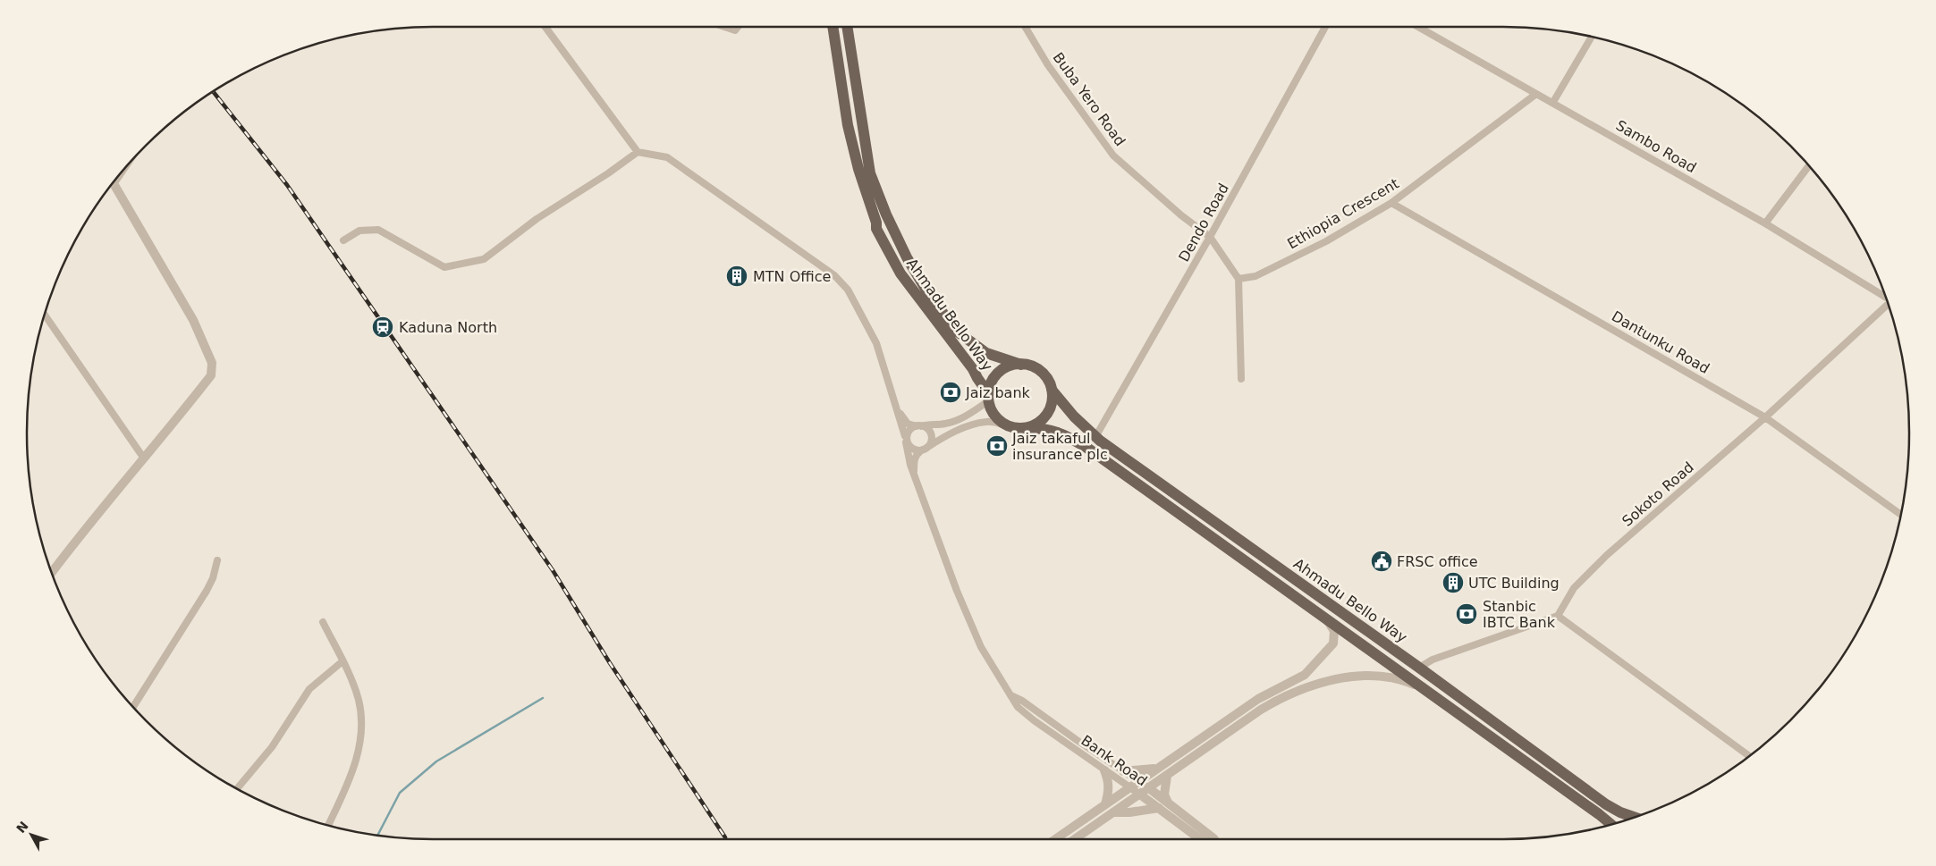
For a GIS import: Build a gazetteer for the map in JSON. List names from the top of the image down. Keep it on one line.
{"streets":{"main road":["Ahmadu Bello Way"],"street":["Buba Yero Road","Sambo Road","Ethiopia Crescent","Dendo Road","Dantunku Road","Sokoto Road","Bank Road"]},"crossings":[["Buba Yero Road","Dendo Road"],["Sambo Road","Ethiopia Crescent"],["Ethiopia Crescent","Dantunku Road"],["Dendo Road","Ahmadu Bello Way"],["Dantunku Road","Sokoto Road"]],"places":{"building":["MTN Office","UTC Building"],"station":["Kaduna North"],"bank":["Jaiz bank","Jaiz takaful insurance plc","Stanbic IBTC Bank"],"public building":["FRSC office"]},"north":"top left"}
